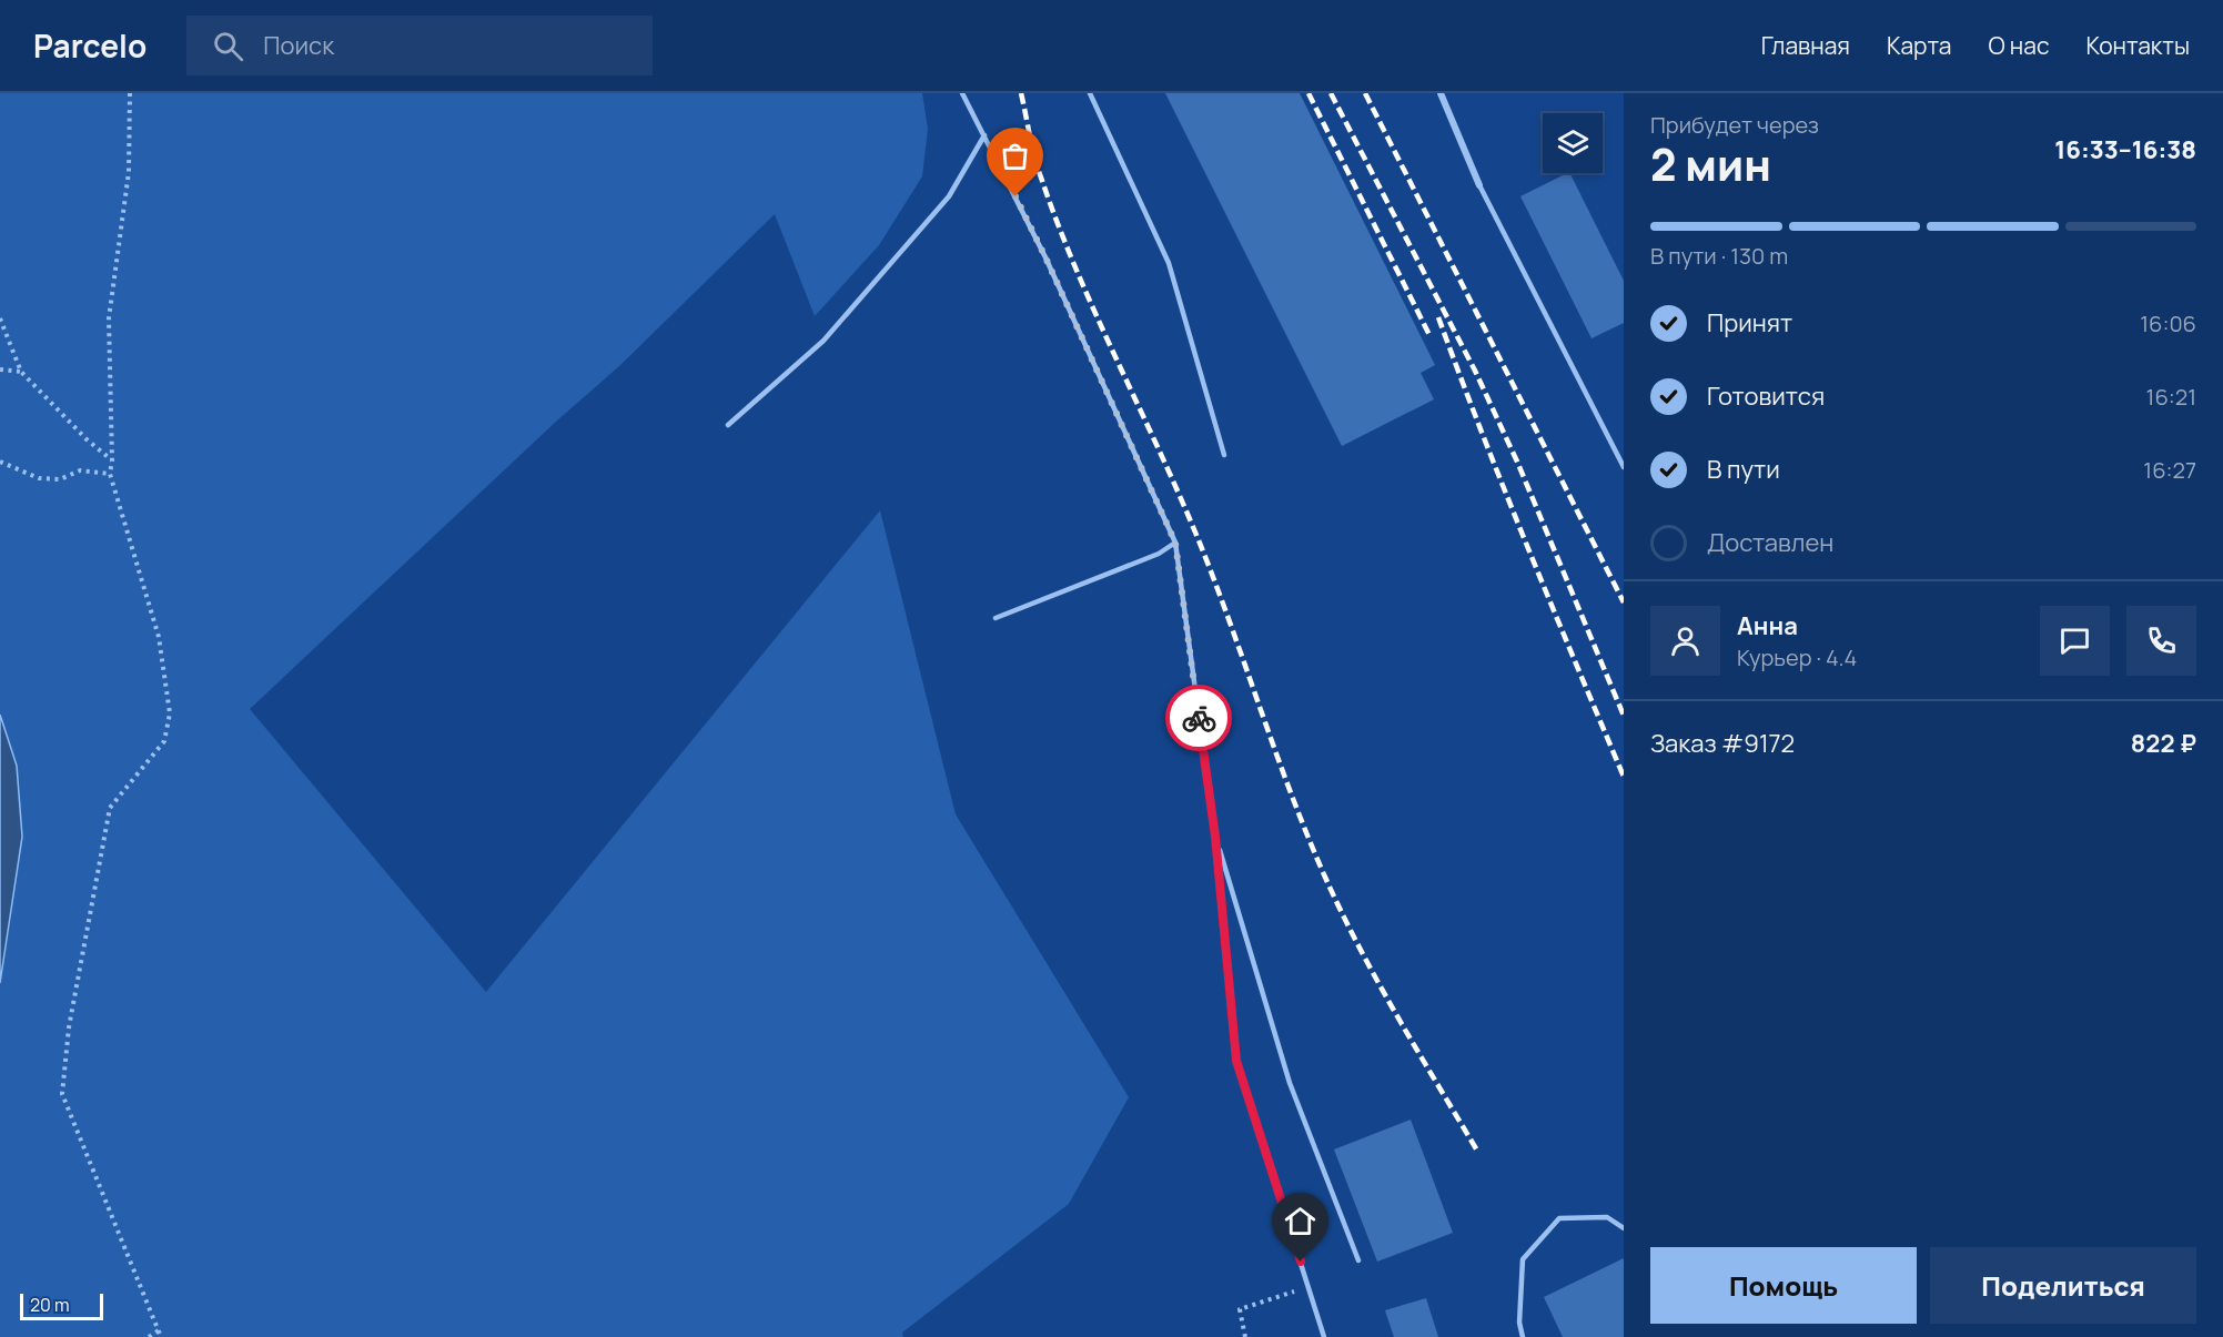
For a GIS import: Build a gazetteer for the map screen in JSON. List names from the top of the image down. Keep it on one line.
{"scale_bar":"20 m","page":{"header":"Parcelo","search":"Поиск","nav":["Главная","Карта","О нас","Контакты"],"heading":["2 мин","Прибудет через","16:33–16:38"],"panel":["Анна","Курьер · 4.4","Заказ #9172","822 ₽"],"bar":"В пути · 130 m","list":[["Принят","16:06"],["Готовится","16:21"],["В пути","16:27"],"Доставлен"],"buttons":["Помощь","Поделиться"],"scale":"20 m"}}
